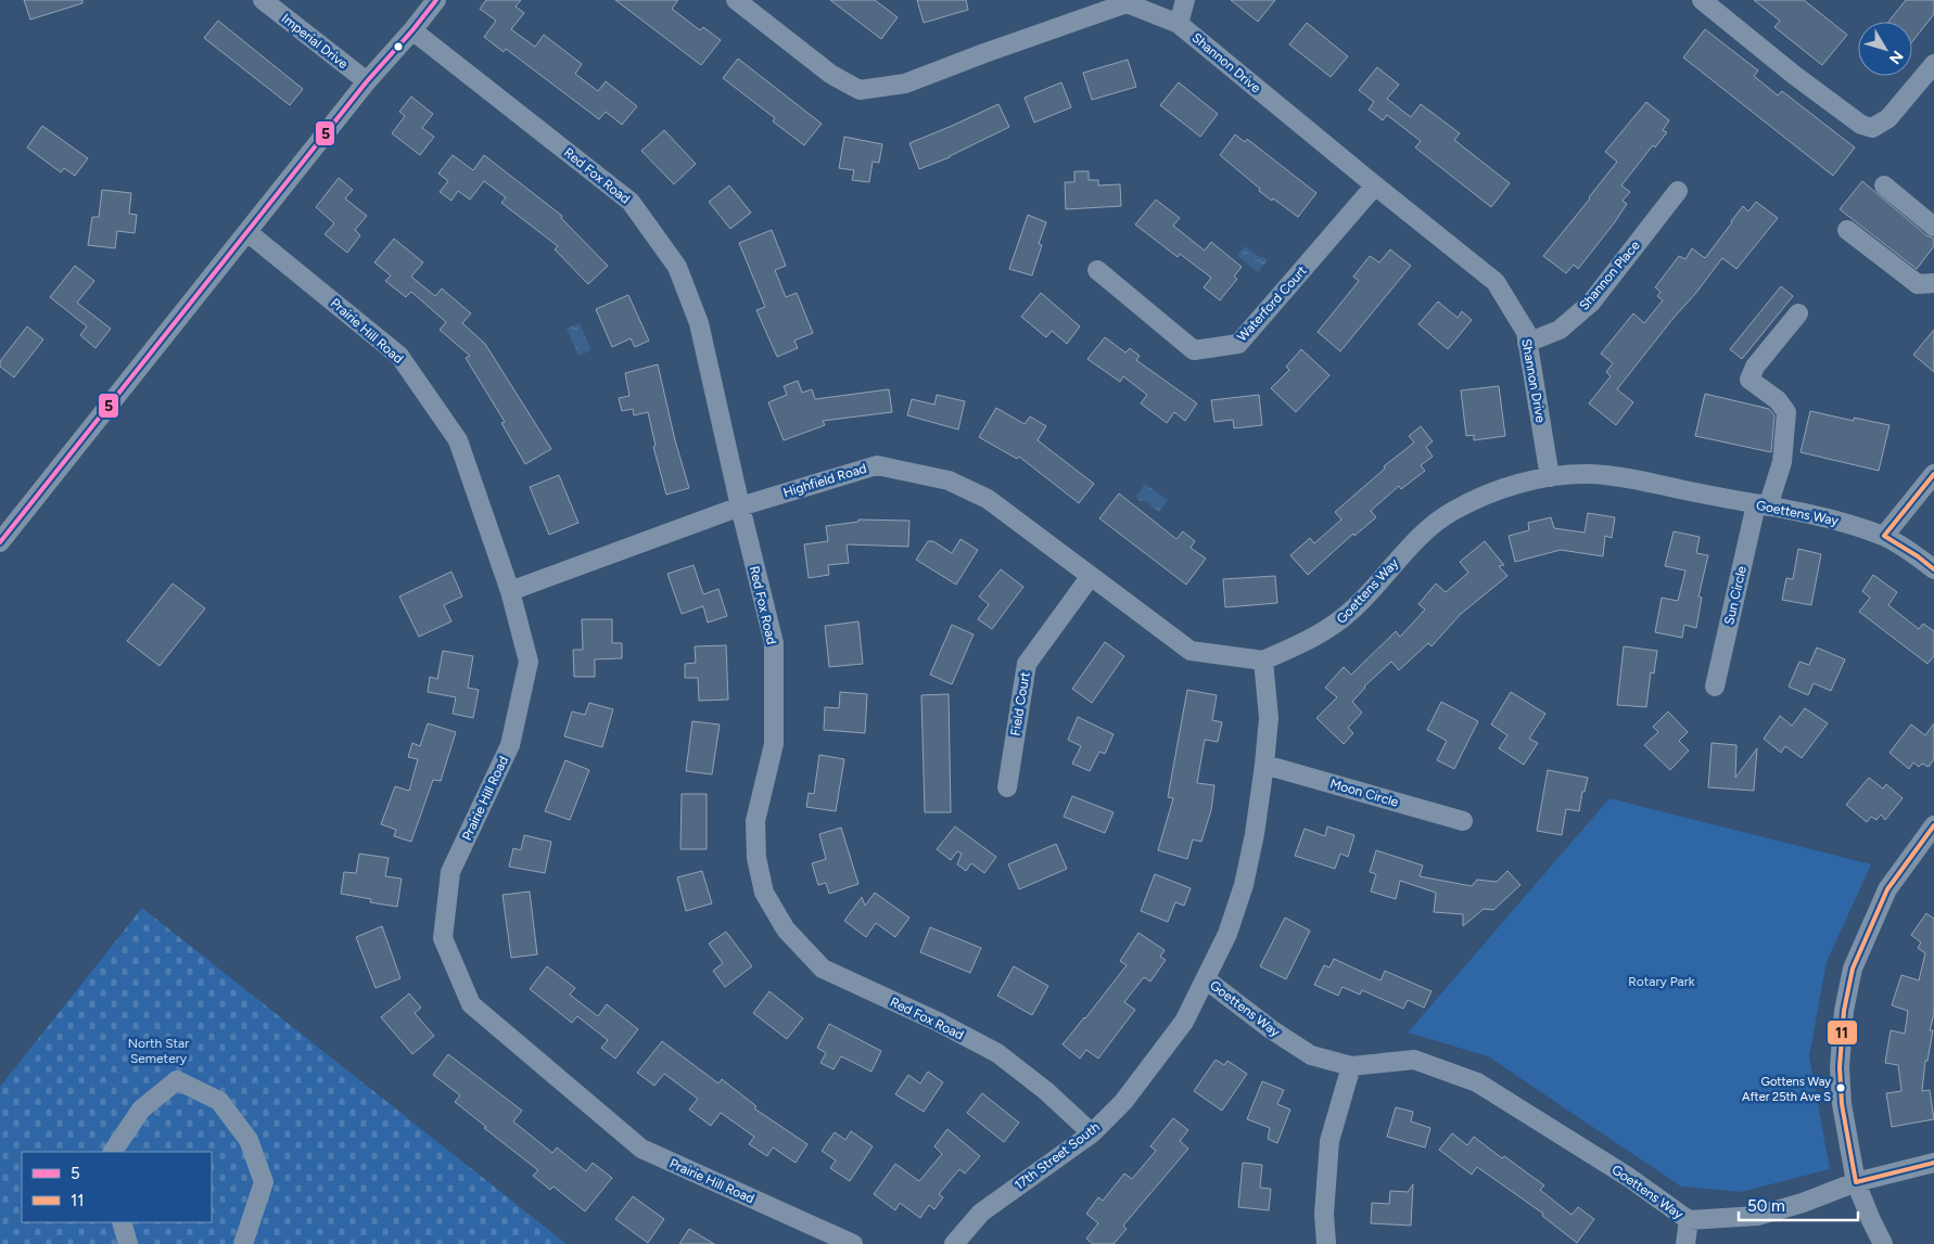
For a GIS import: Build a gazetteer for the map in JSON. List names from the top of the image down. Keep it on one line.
{"streets":{"street":["Imperial Drive","Shannon Drive","Red Fox Road","Shannon Place","Waterford Court","Prairie Hill Road","Highfield Road","Goettens Way","Sun Circle","Field Court","Moon Circle","17th Street South"]},"crossings":[["Shannon Drive","Shannon Place"],["Shannon Drive","Waterford Court"],["Shannon Drive","Goettens Way"],["Red Fox Road","Highfield Road"],["Red Fox Road","17th Street South"],["Prairie Hill Road","Highfield Road"],["Highfield Road","Goettens Way"],["Highfield Road","Field Court"],["Goettens Way","Sun Circle"],["Goettens Way","Moon Circle"],["Goettens Way","17th Street South"]],"parks":["Rotary Park","North Star Semetery"],"places":["Gottens Way After 25th Ave S"],"lines":["transit line 5","transit line 11"],"legend":["5","11"],"scale_bar":"50 m","north":"bottom right"}
